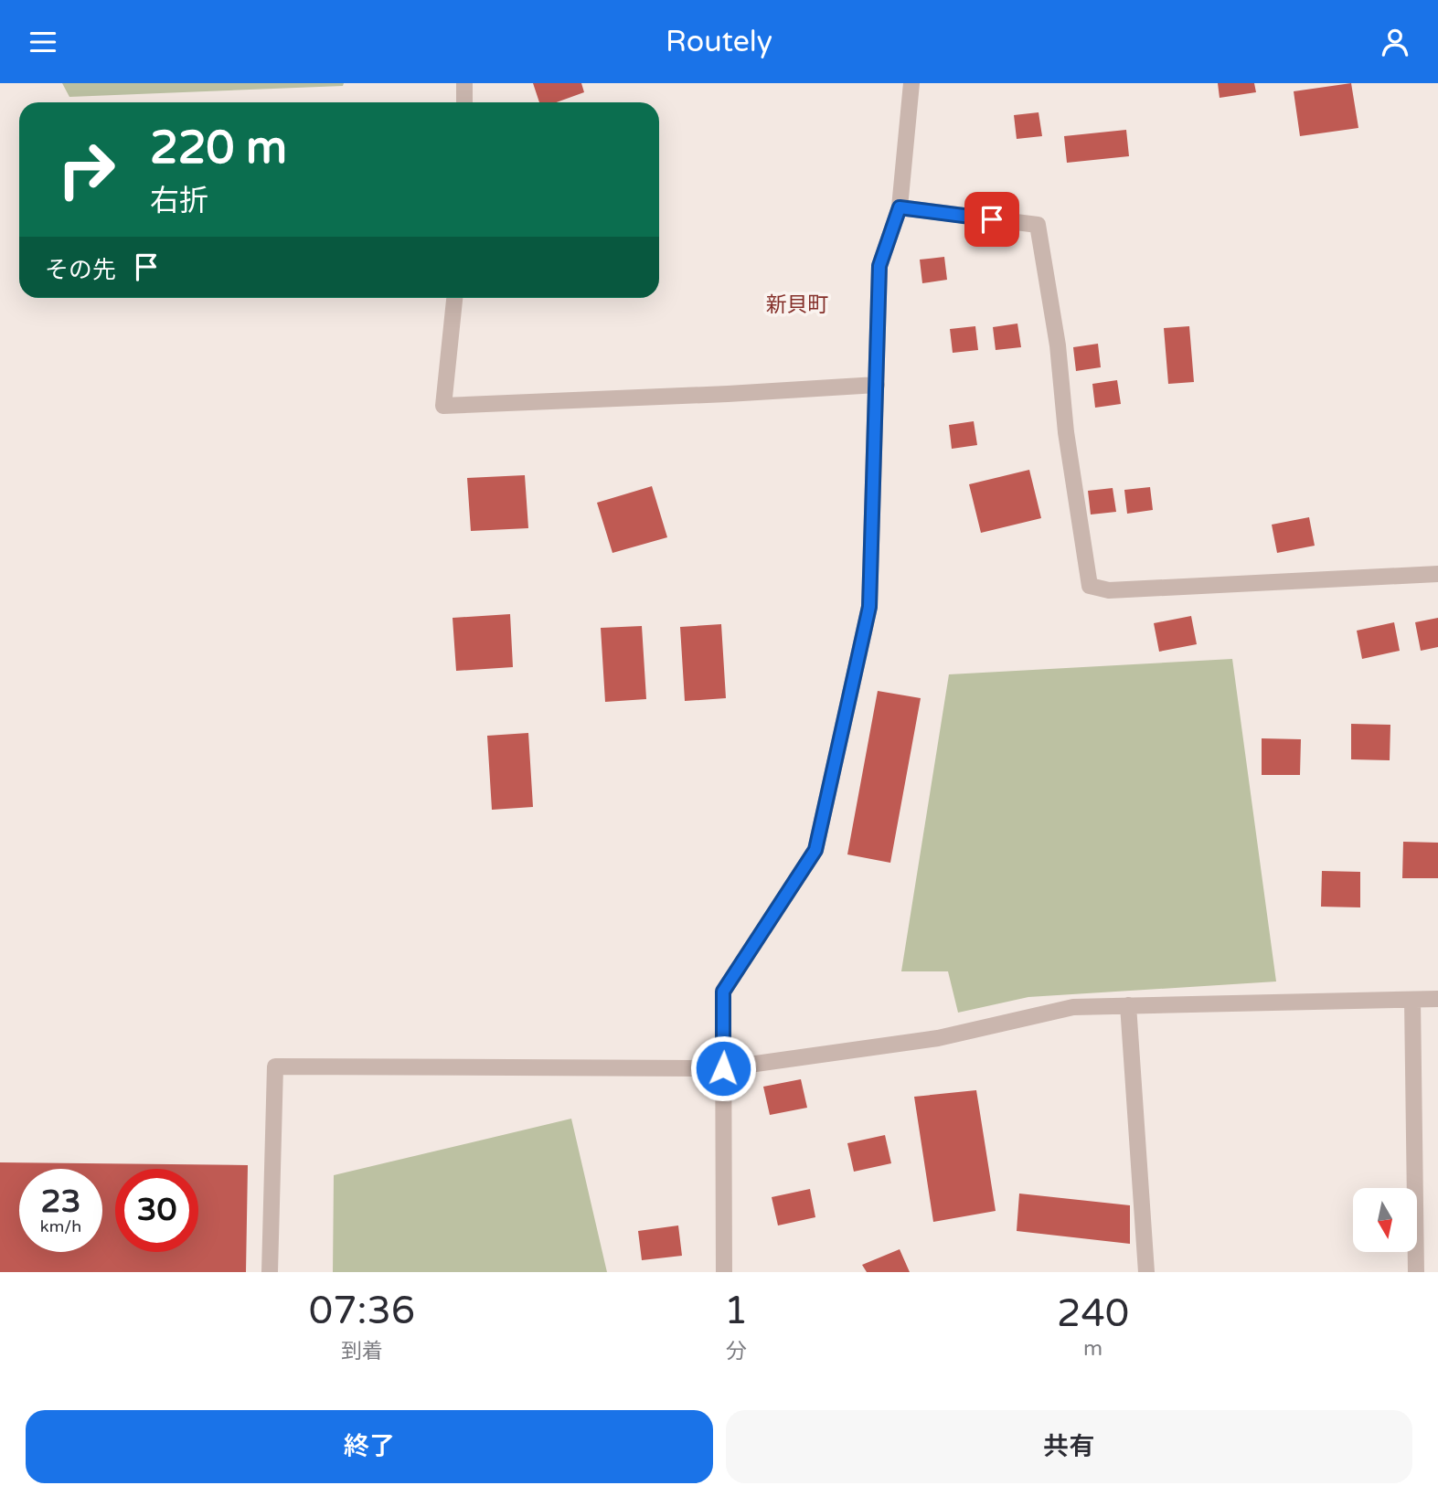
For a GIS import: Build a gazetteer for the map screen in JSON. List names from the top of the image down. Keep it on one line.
{"districts":["新貝町"],"north":"bottom","page":{"header":"Routely","turn":["220 m","右折"],"then":"その先","speed":"23 km/h","limit":"30","eta":["07:36","到着","1","分","240","m"],"buttons":["終了","共有"]}}
